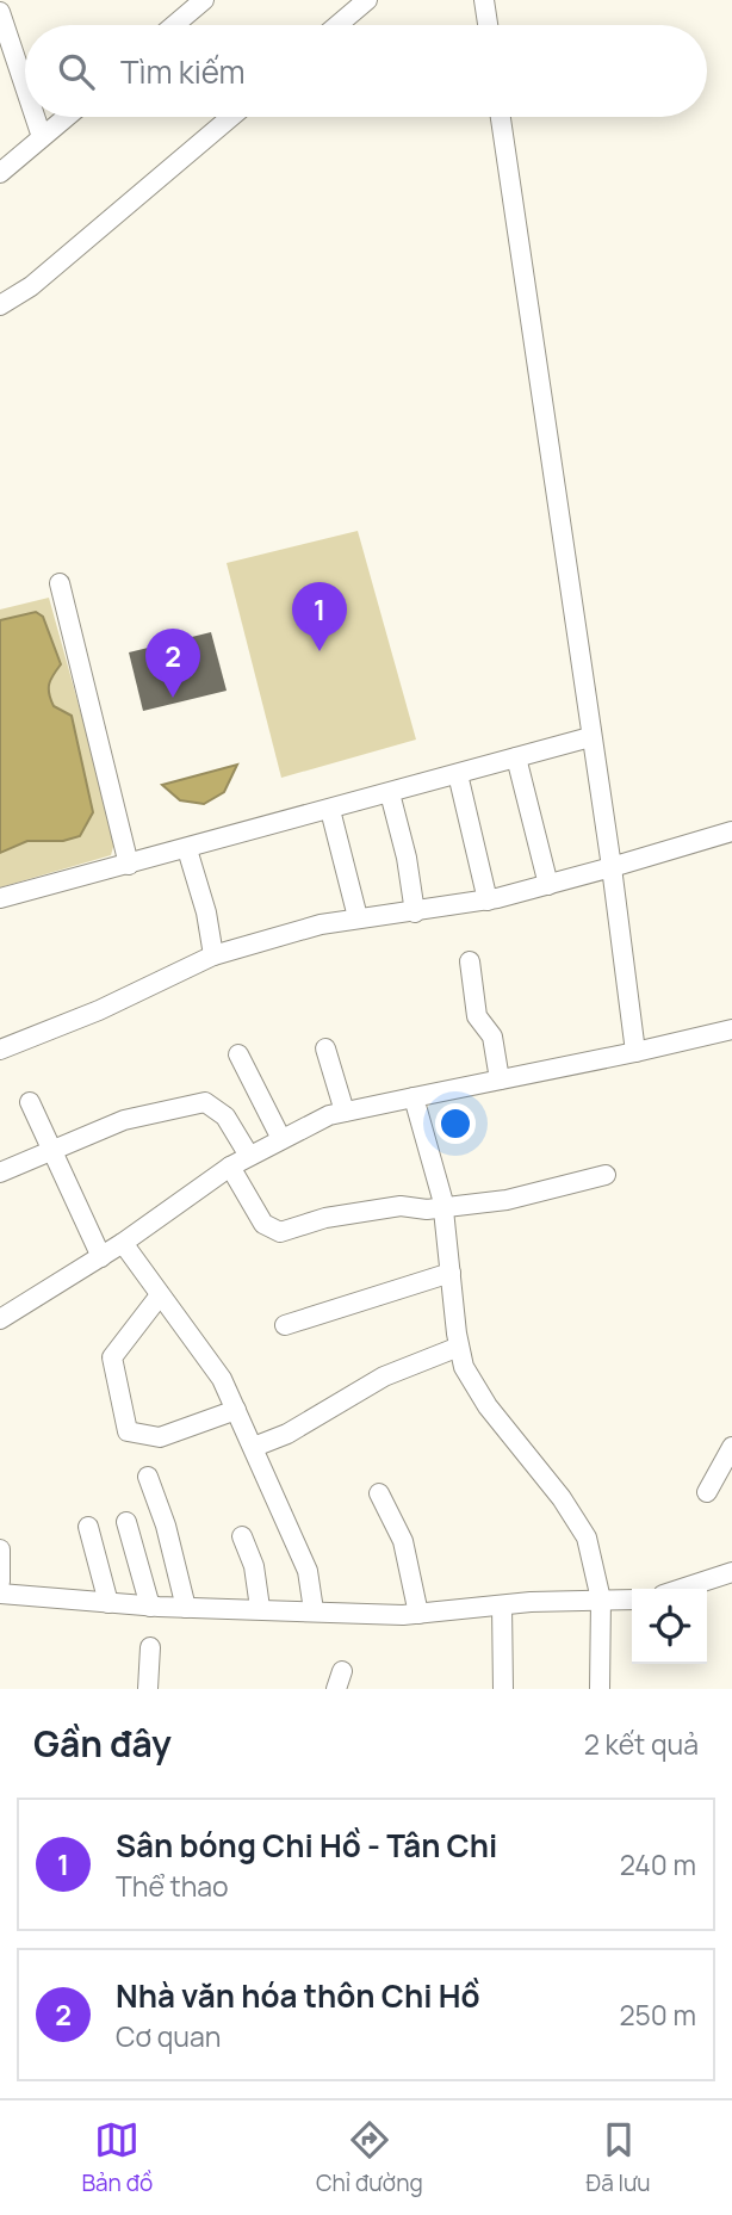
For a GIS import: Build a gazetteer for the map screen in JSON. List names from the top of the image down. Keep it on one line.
{"page":{"search":"Tìm kiếm","pins":["1","2"],"heading":["Gần đây","2 kết quả"],"list":[{"mark":"1","name":"Sân bóng Chi Hồ - Tân Chi","note":"Thể thao","value":"240 m"},{"mark":"2","name":"Nhà văn hóa thôn Chi Hồ","note":"Cơ quan","value":"250 m"}],"nav":["Bản đồ","Chỉ đường","Đã lưu"]}}
